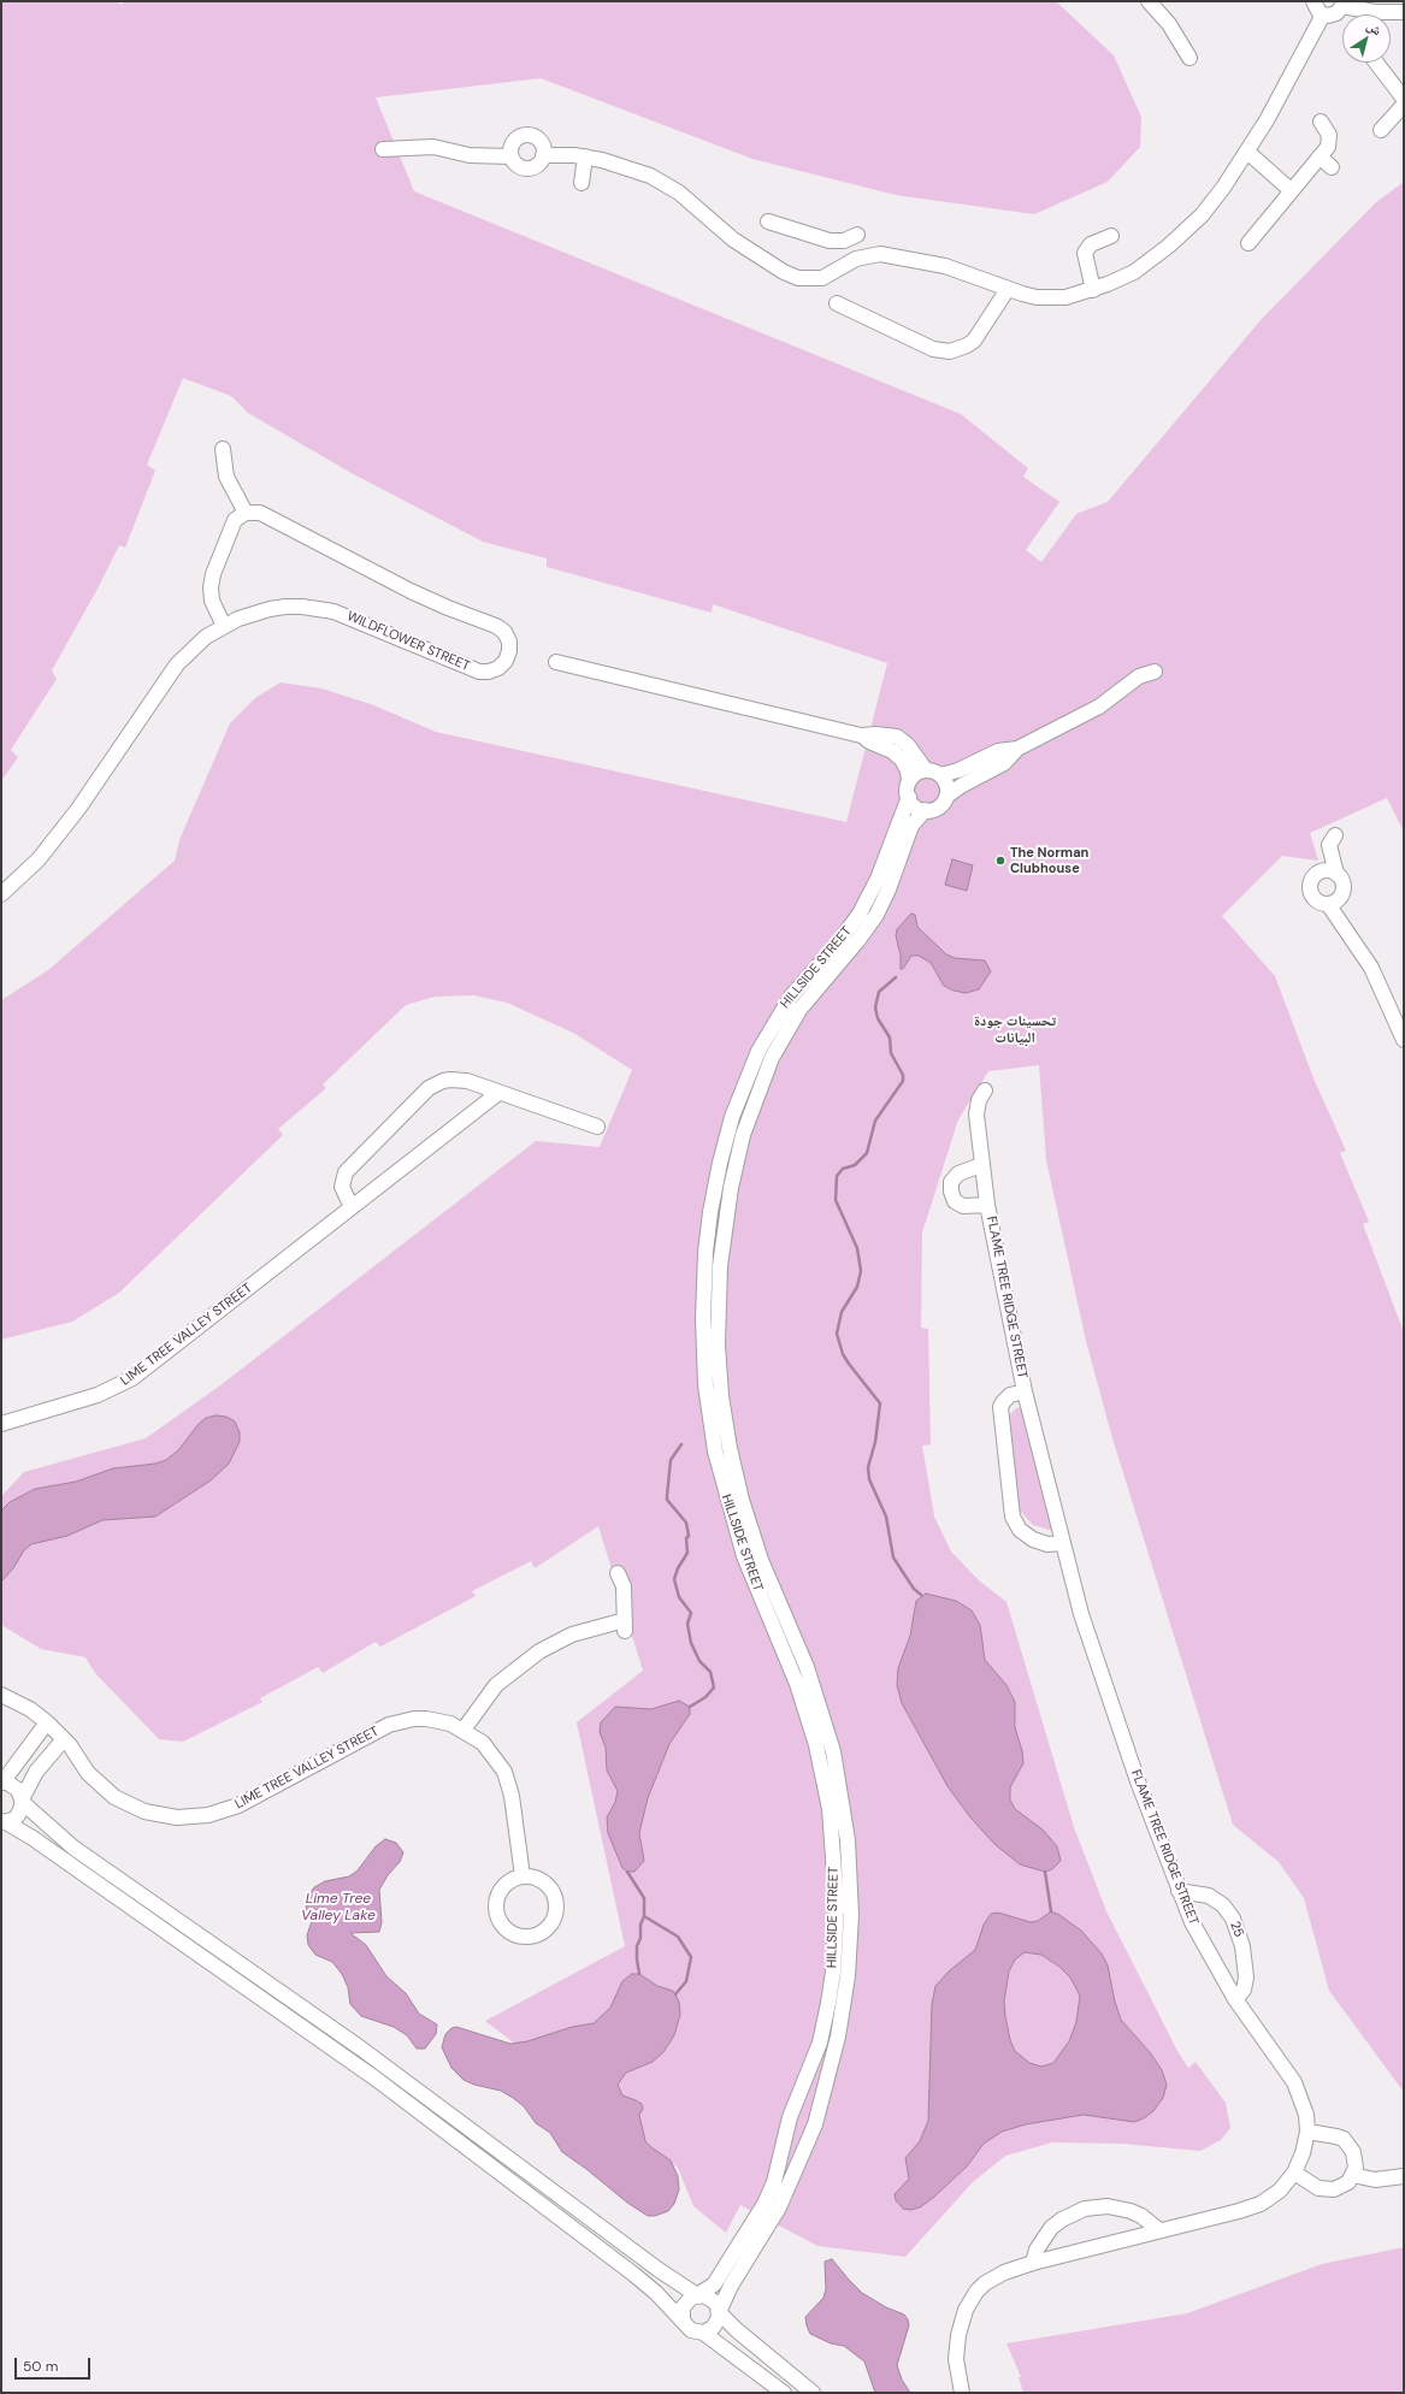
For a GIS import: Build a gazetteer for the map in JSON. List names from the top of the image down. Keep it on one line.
{"streets":{"street":["WILDFLOWER STREET","HILLSIDE STREET","FLAME TREE RIDGE STREET","LIME TREE VALLEY STREET","25"]},"crossings":[["FLAME TREE RIDGE STREET","25"]],"districts":["تحسينات جودة البيانات"],"water":["Lime Tree Valley Lake"],"places":["The Norman Clubhouse"],"scale_bar":"50 m","north":"top right"}
